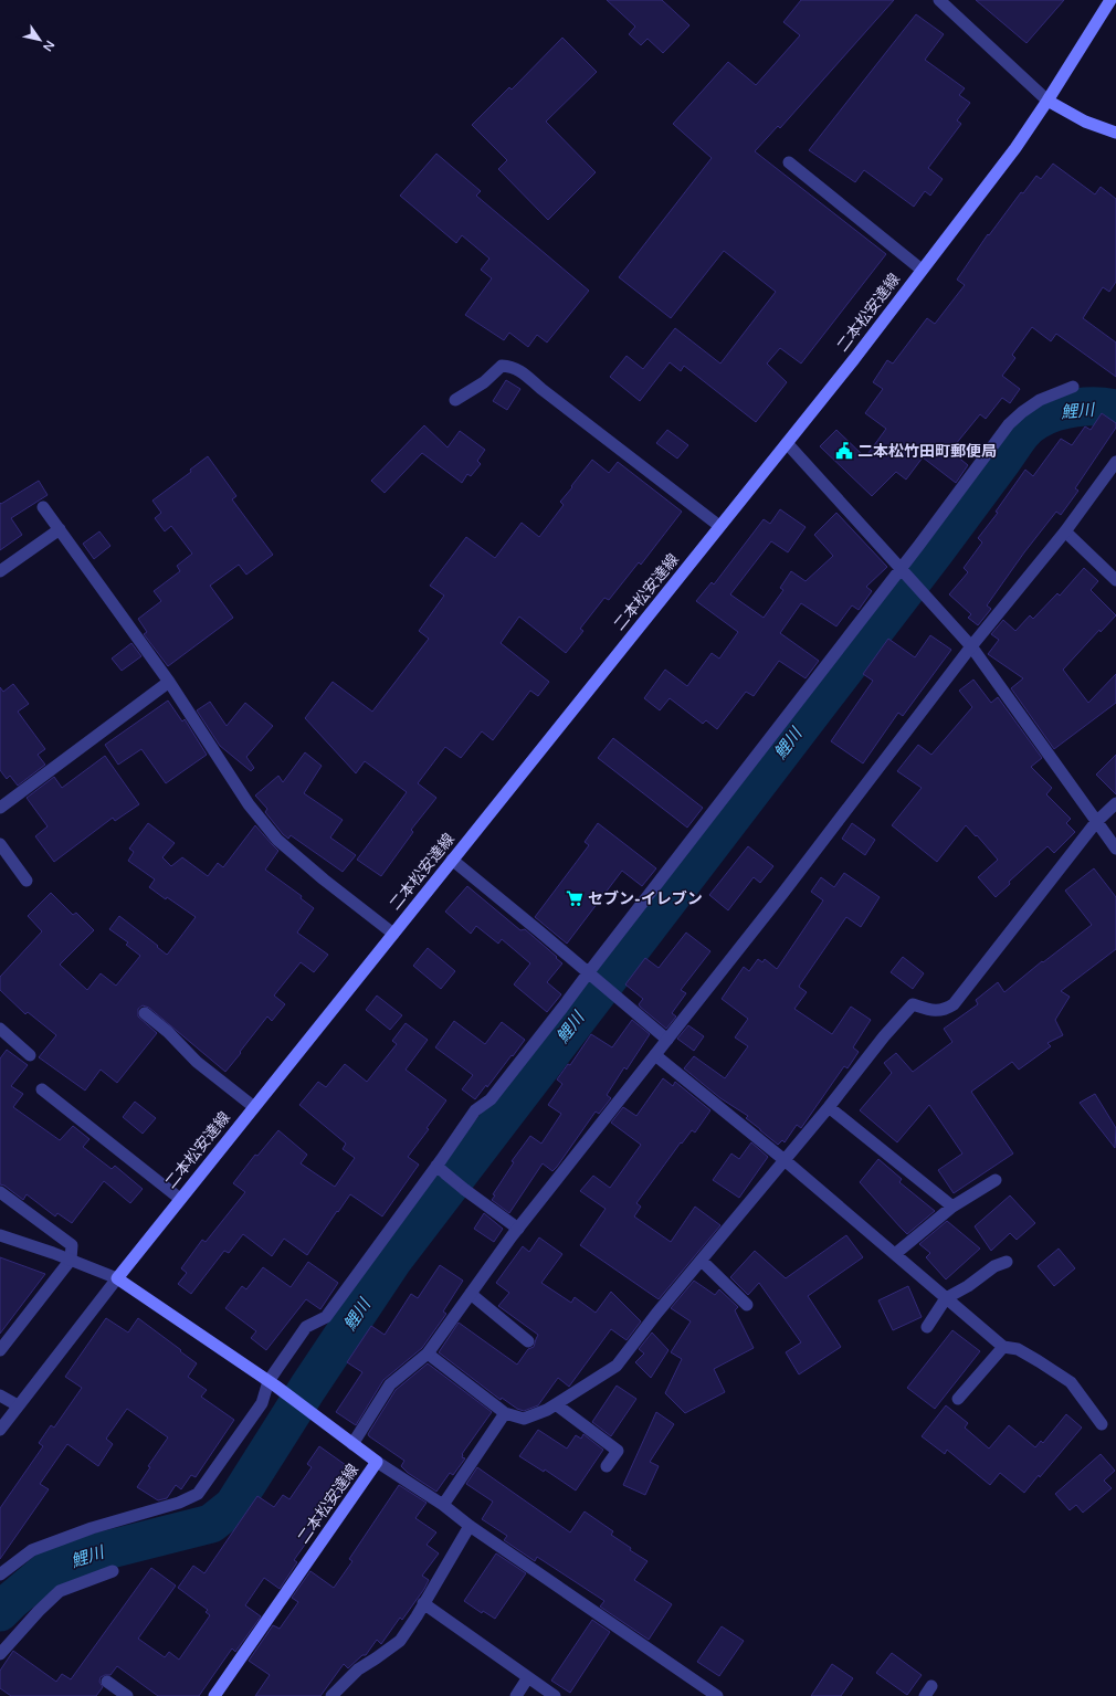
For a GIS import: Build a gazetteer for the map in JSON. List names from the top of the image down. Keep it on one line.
{"streets":{"main road":["二本松安達線"]},"water":["鯉川"],"places":{"public building":["二本松竹田町郵便局"],"supermarket":["セブン-イレブン"]},"north":"bottom right"}
